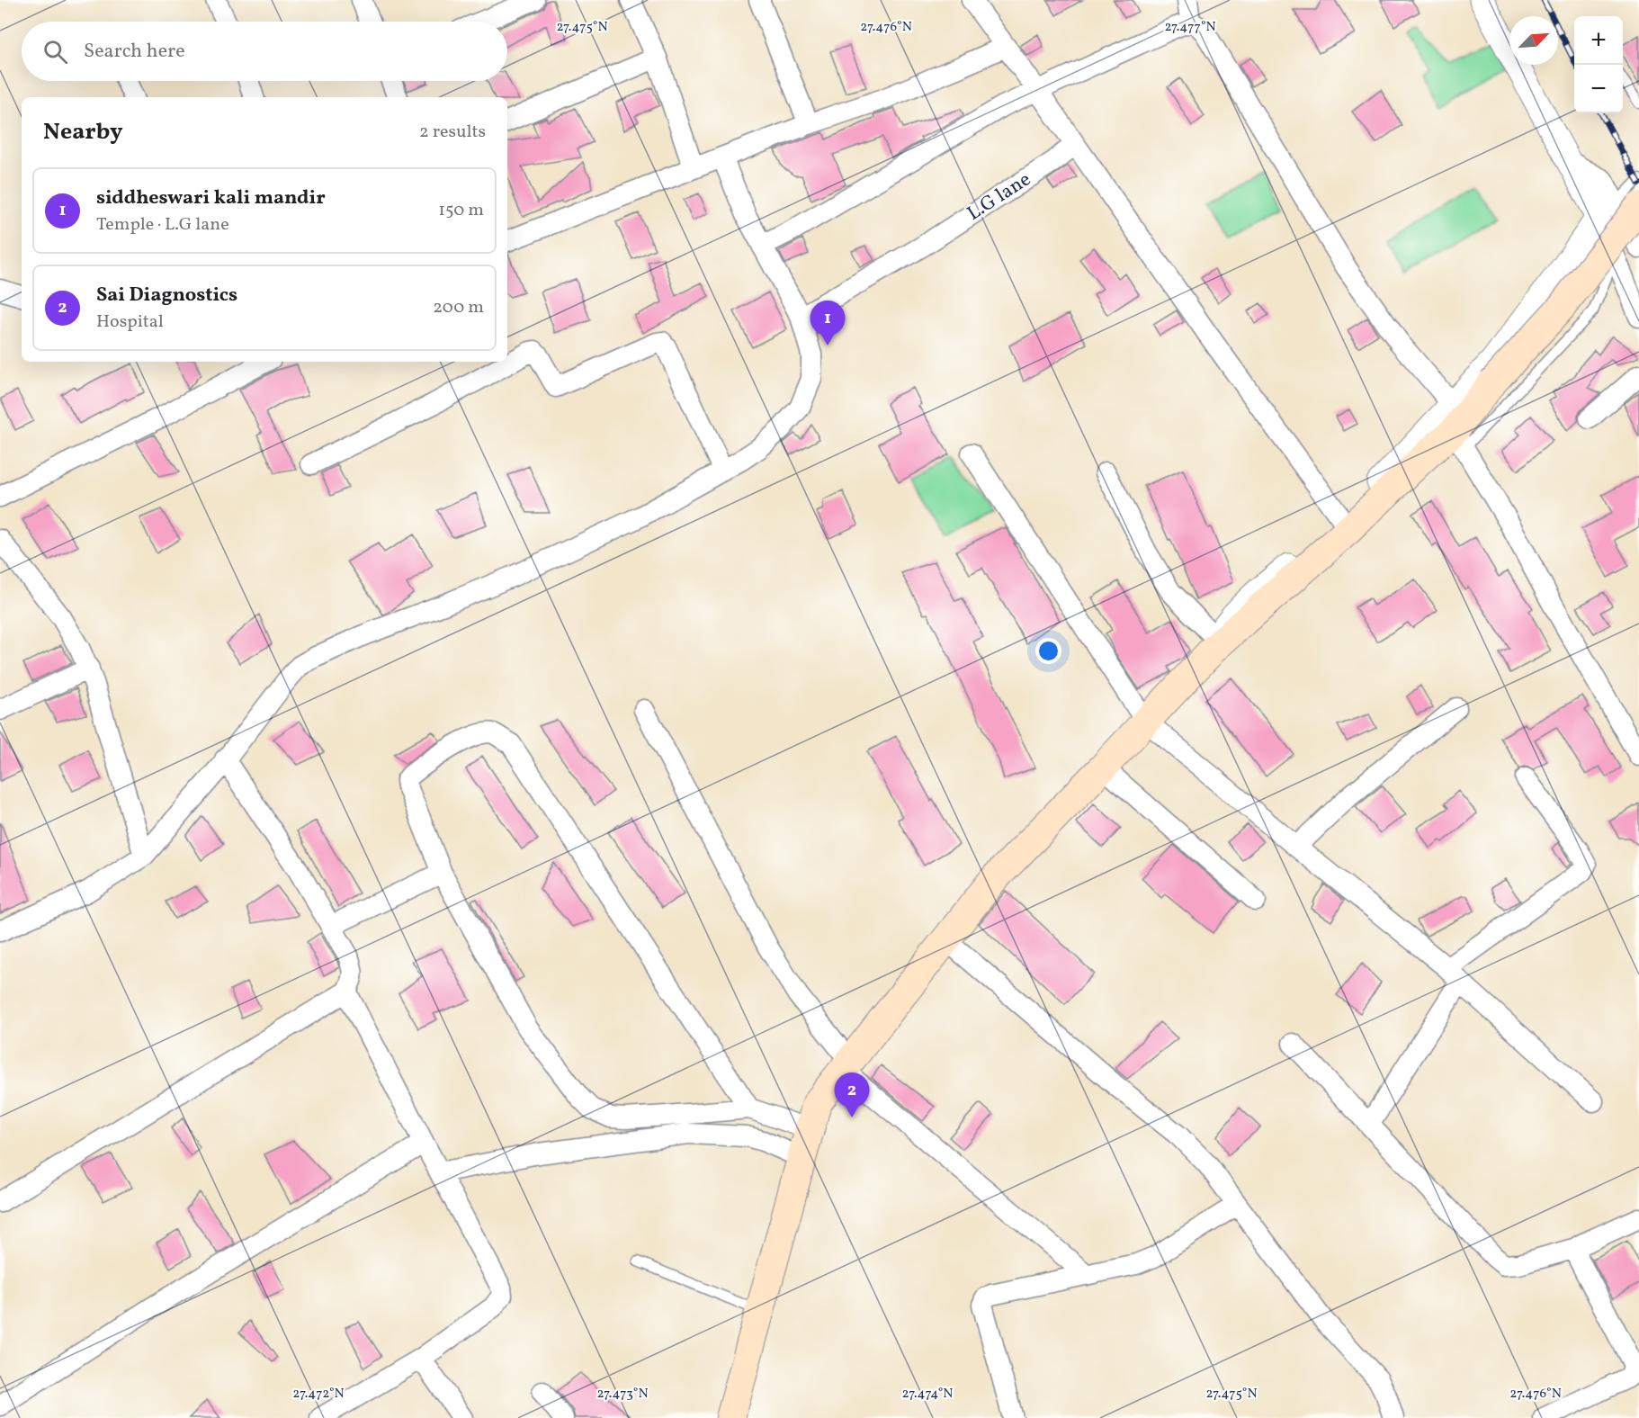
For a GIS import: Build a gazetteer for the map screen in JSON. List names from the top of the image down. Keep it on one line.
{"streets":{"street":["L.G lane"]},"north":"top right","page":{"map_buttons":["+","−"],"search":"Search here","heading":["Nearby","2 results"],"list":[{"mark":"1","name":"siddheswari kali mandir","note":"Temple · L.G lane","value":"150 m"},{"mark":"2","name":"Sai Diagnostics","note":"Hospital","value":"200 m"}],"pins":["1","2"]},"coordinates":["27.475°N","27.476°N","27.477°N","27.472°N","27.473°N","27.474°N"]}
